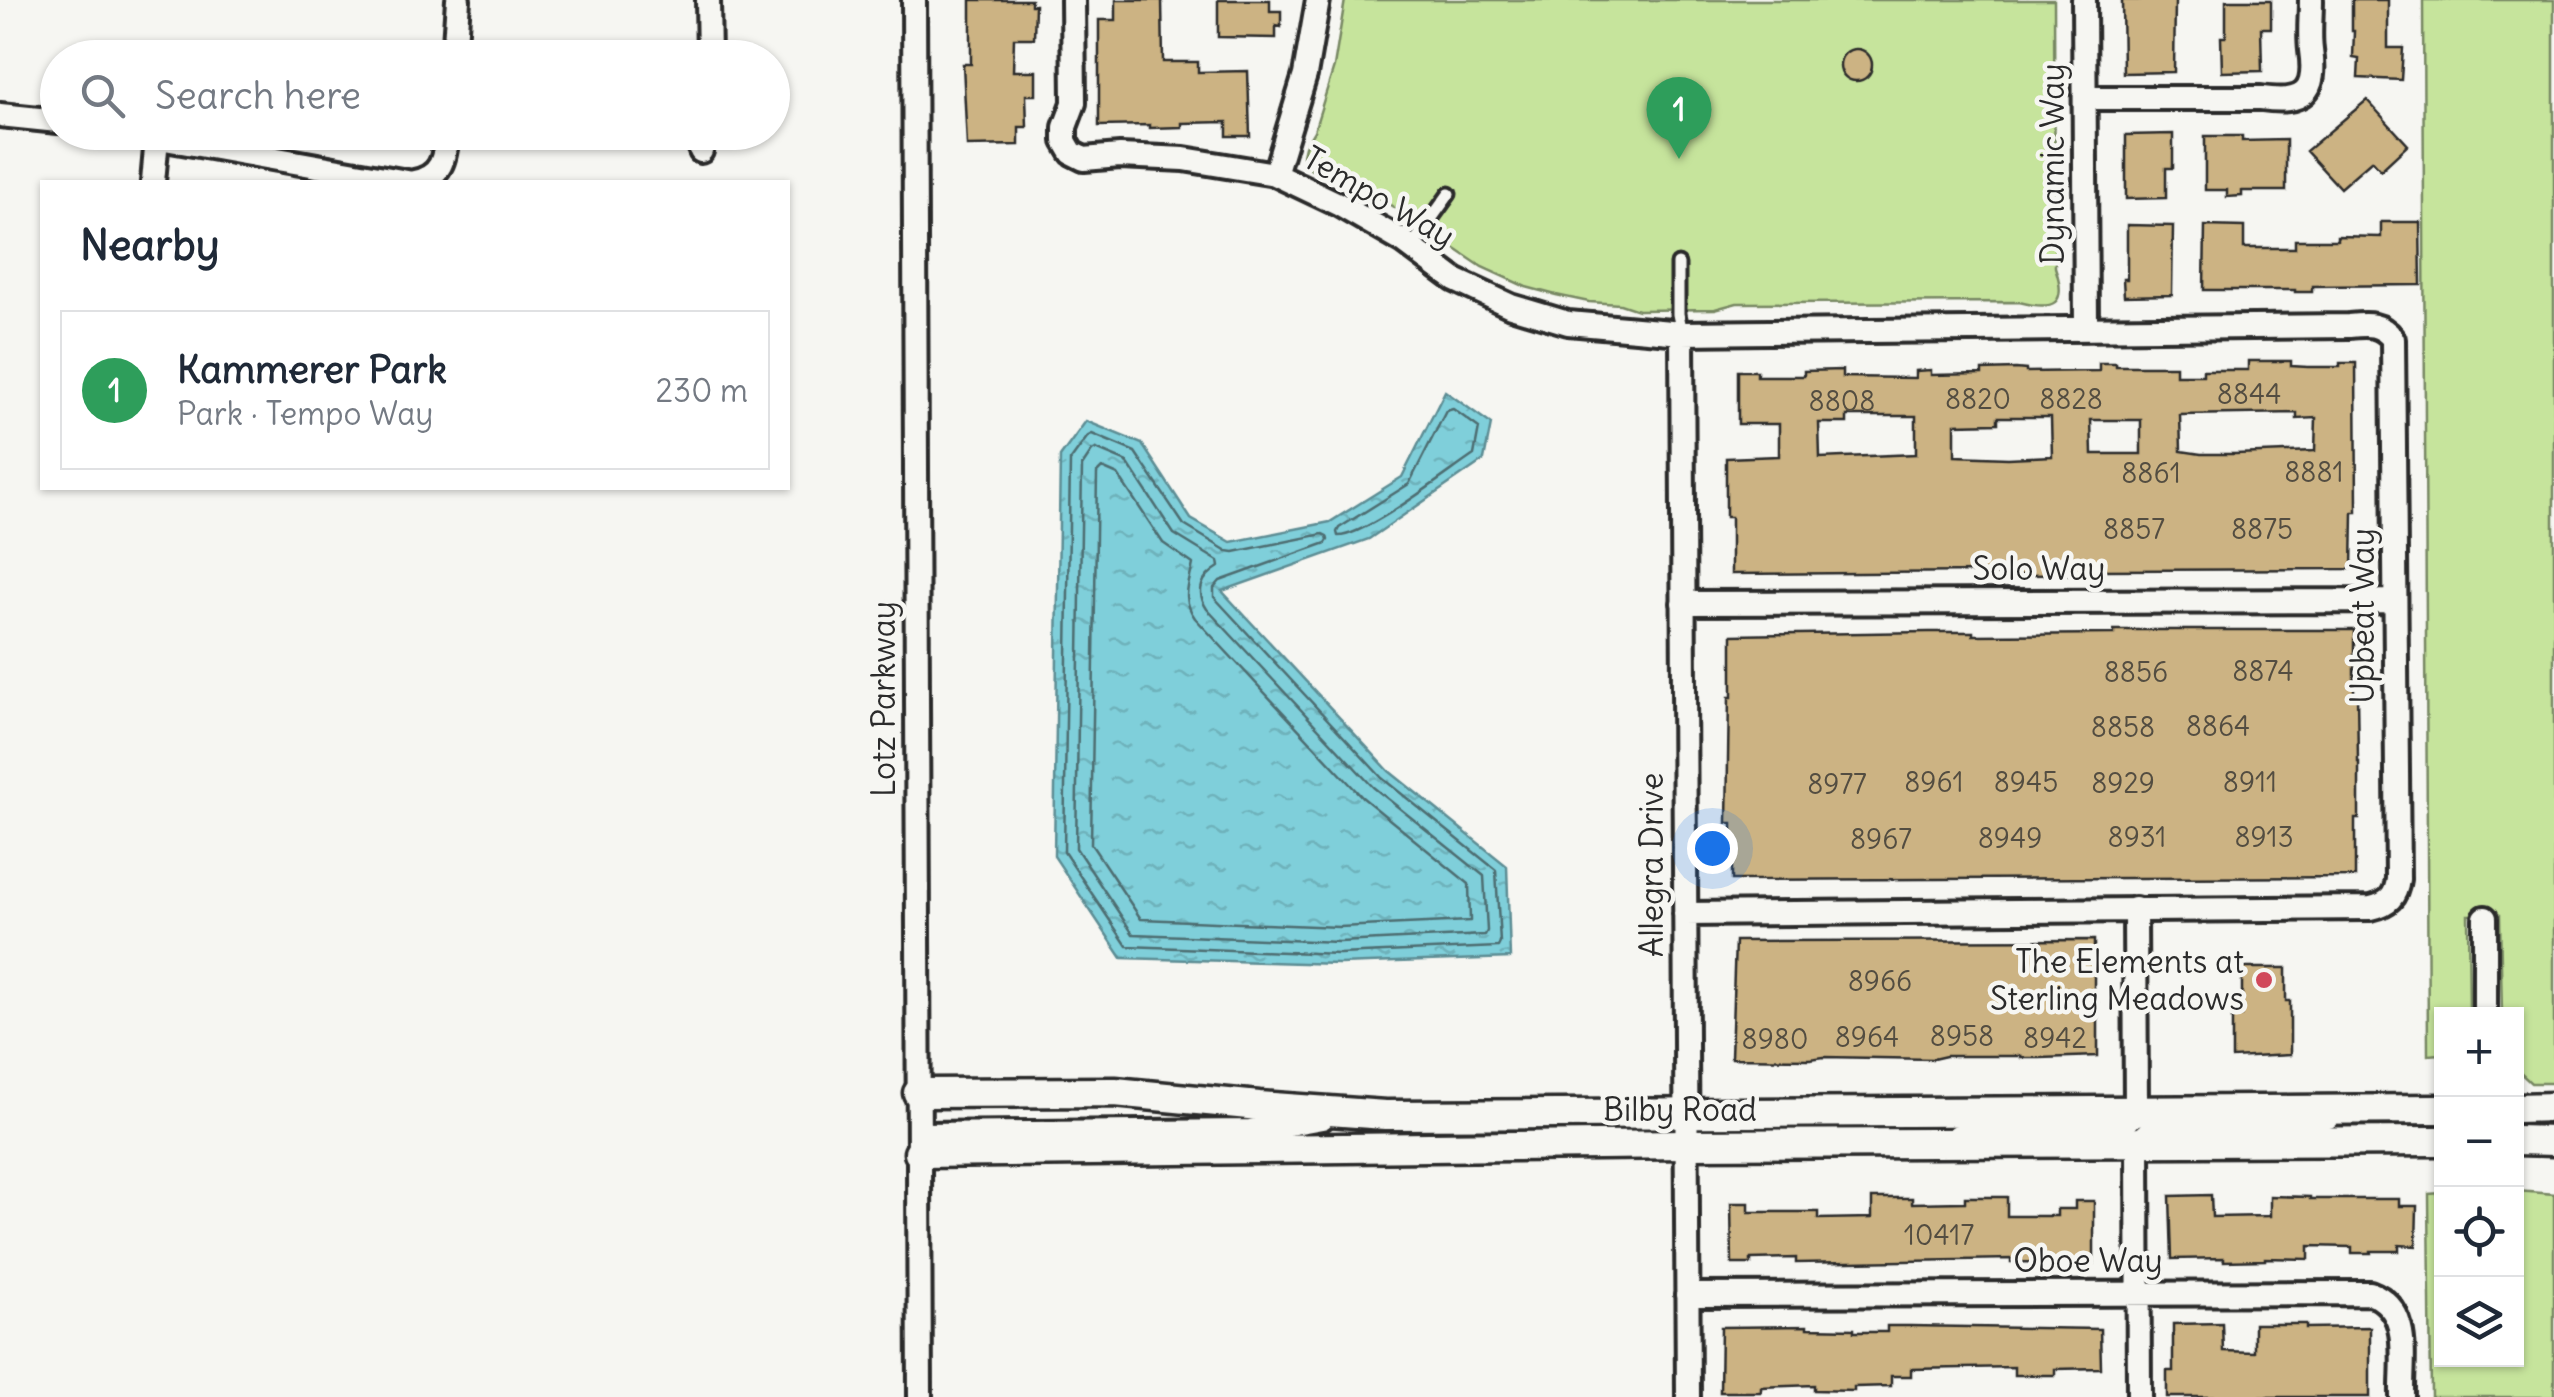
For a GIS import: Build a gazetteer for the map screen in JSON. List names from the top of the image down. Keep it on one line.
{"streets":{"street":["Dynamic Way","Tempo Way","Solo Way","Upbeat Way","Lotz Parkway","Allegra Drive","Bilby Road","Oboe Way"]},"crossings":[["Dynamic Way","Upbeat Way"],["Tempo Way","Upbeat Way"],["Tempo Way","Allegra Drive"],["Solo Way","Upbeat Way"],["Solo Way","Allegra Drive"],["Upbeat Way","Allegra Drive"],["Lotz Parkway","Bilby Road"],["Allegra Drive","Bilby Road"],["Allegra Drive","Oboe Way"]],"places":["The Elements at Sterling Meadows"],"house_numbers":["8844","8820","8828","8808","8881","8861","8857","8875","8874","8856","8864","8858","8961","8945","8911","8929","8977","8931","8913","8949","8967","8966","8958","8964","8942","8980","10417"],"page":{"search":"Search here","pins":"1","heading":"Nearby","list":[{"mark":"1","name":"Kammerer Park","note":"Park · Tempo Way","value":"230 m"}],"map_buttons":["+","−"]}}
